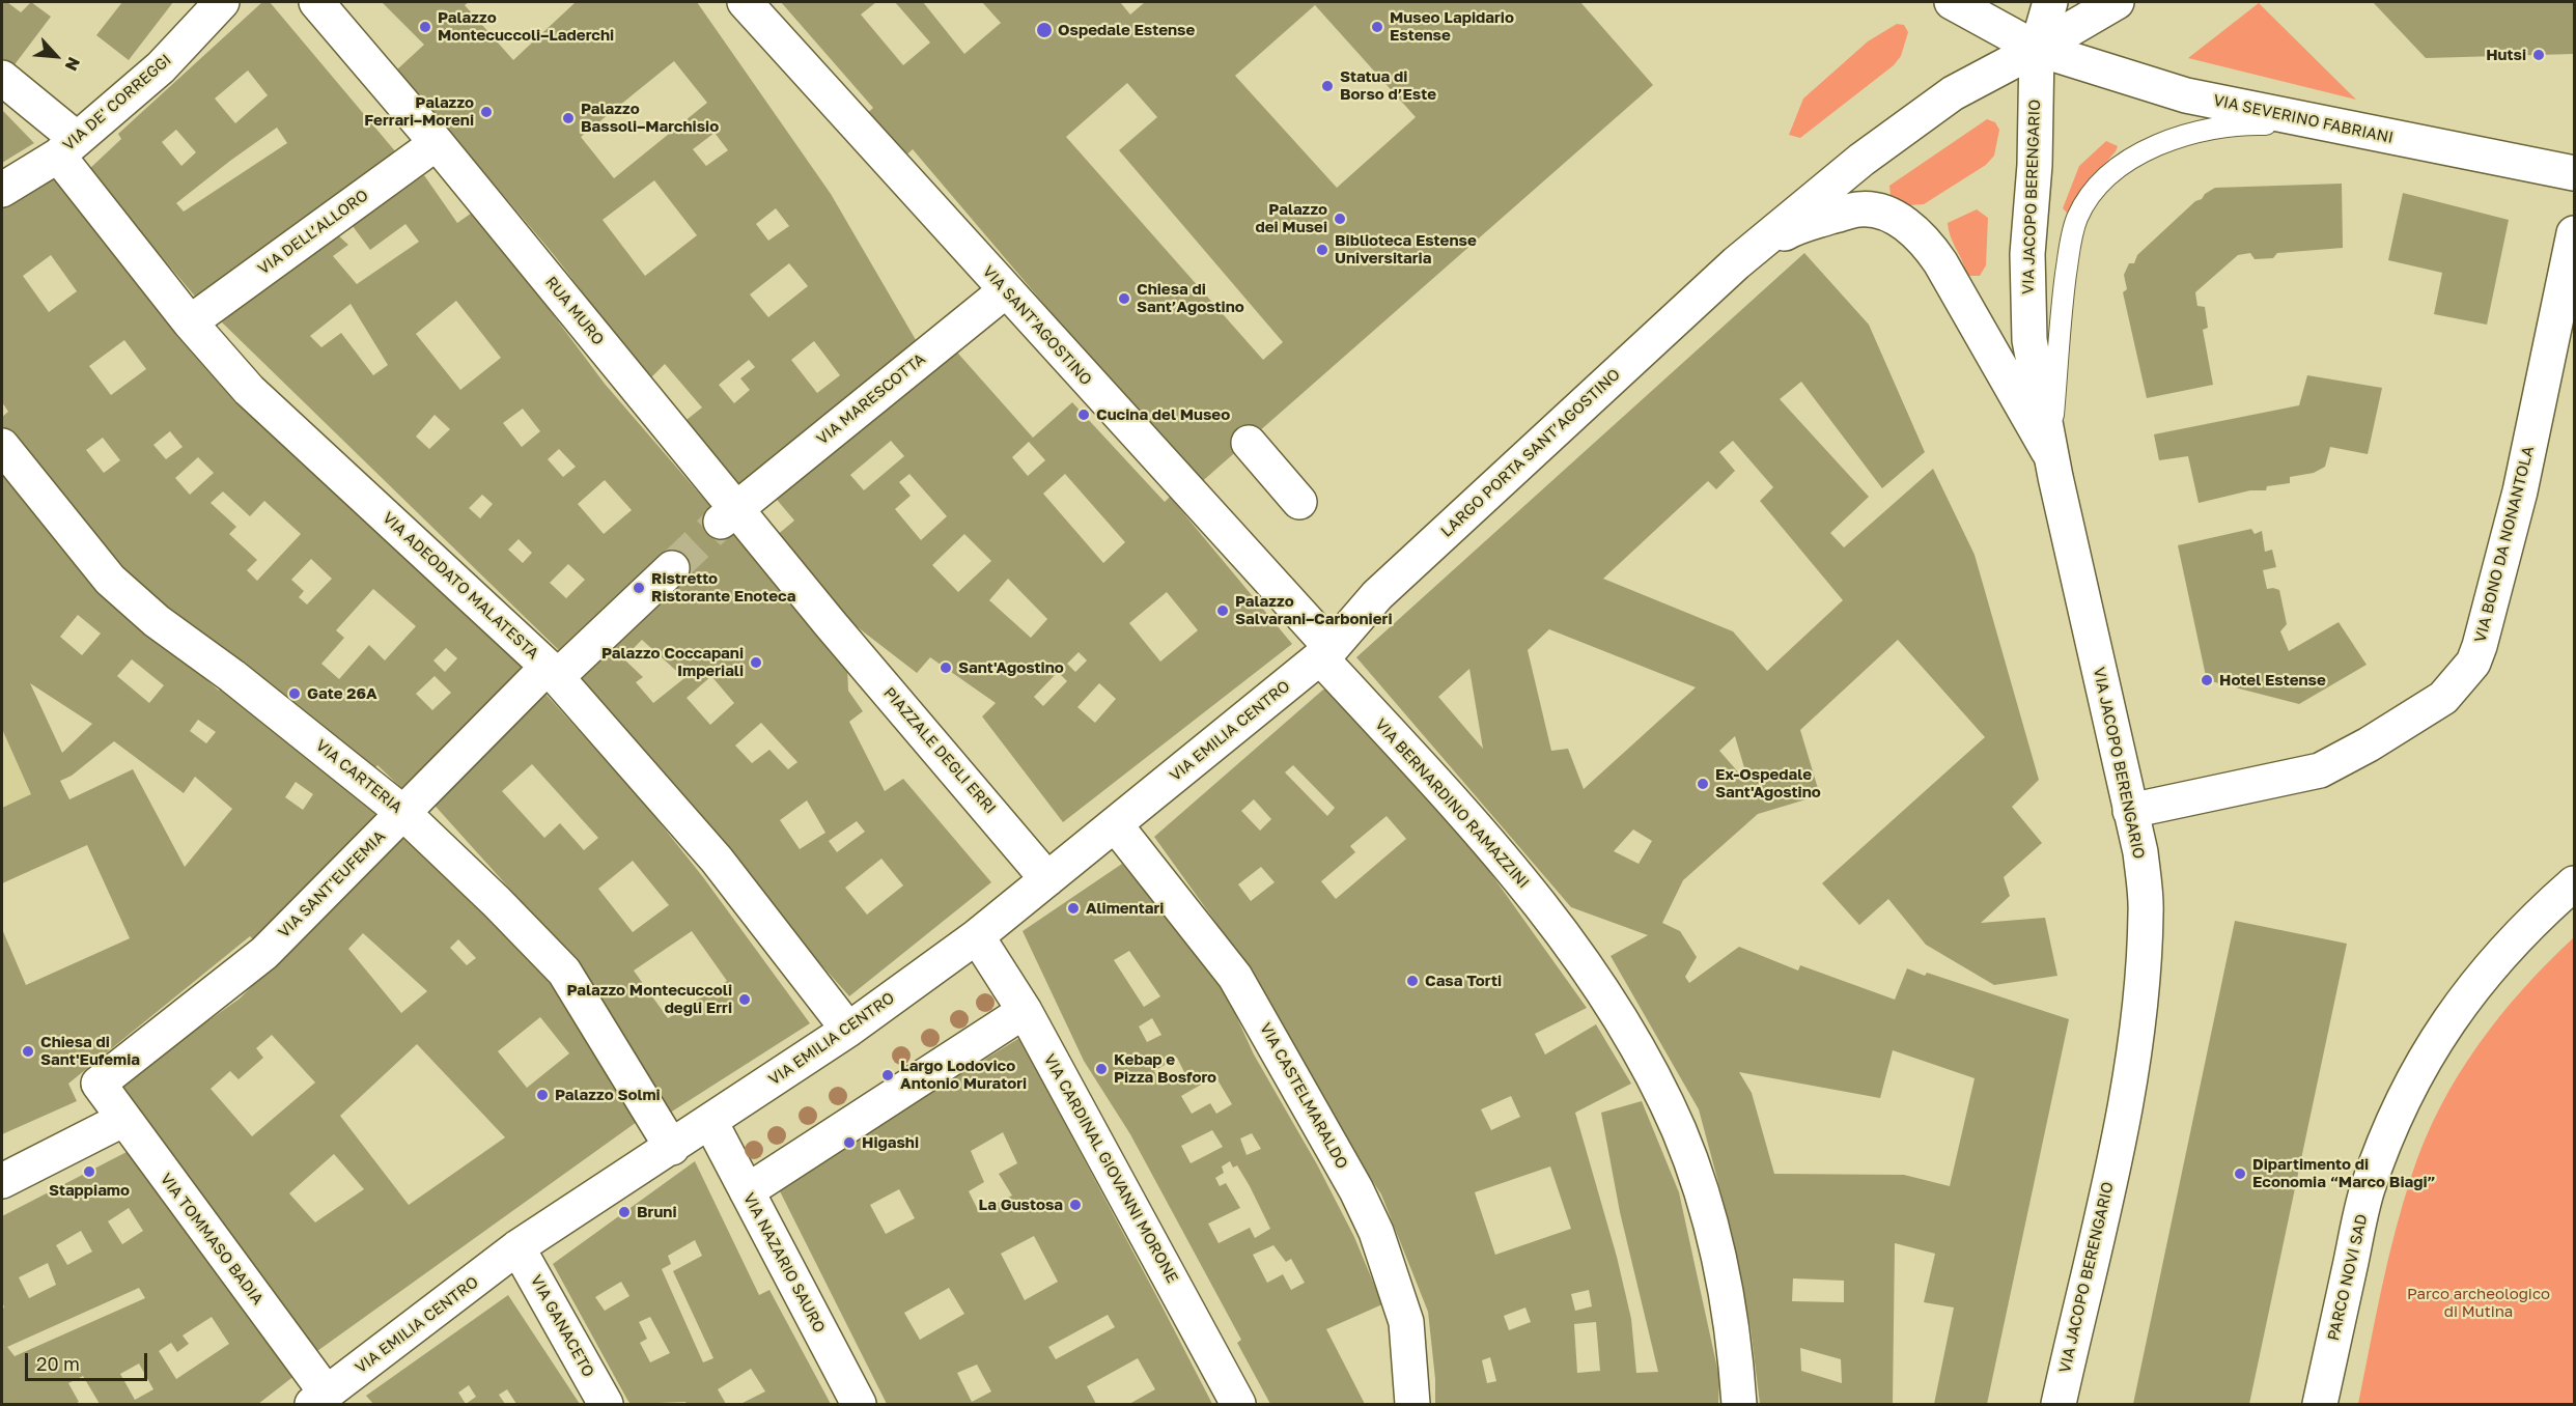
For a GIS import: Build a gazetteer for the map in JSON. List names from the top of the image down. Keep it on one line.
{"streets":{"street":["VIA DE' CORREGGI","VIA SEVERINO FABRIANI","VIA JACOPO BERENGARIO","VIA DELL’ALLORO","RUA MURO","VIA SANT'AGOSTINO","VIA MARESCOTTA","LARGO PORTA SANT’AGOSTINO","VIA BONO DA NONANTOLA","VIA ADEODATO MALATESTA","VIA EMILIA CENTRO","PIAZZALE DEGLI ERRI","VIA CARTERIA","VIA BERNARDINO RAMAZZINI","VIA SANT'EUFEMIA","VIA CASTELMARALDO","VIA CARDINAL GIOVANNI MORONE","VIA TOMMASO BADIA","VIA NAZARIO SAURO","PARCO NOVI SAD","VIA GANACETO"]},"crossings":[["VIA DE' CORREGGI","VIA ADEODATO MALATESTA"],["VIA SEVERINO FABRIANI","VIA JACOPO BERENGARIO"],["VIA SEVERINO FABRIANI","LARGO PORTA SANT’AGOSTINO"],["VIA JACOPO BERENGARIO","LARGO PORTA SANT’AGOSTINO"],["VIA JACOPO BERENGARIO","VIA BONO DA NONANTOLA"],["VIA DELL’ALLORO","RUA MURO"],["VIA DELL’ALLORO","VIA ADEODATO MALATESTA"],["RUA MURO","VIA MARESCOTTA"],["RUA MURO","PIAZZALE DEGLI ERRI"],["VIA SANT'AGOSTINO","VIA MARESCOTTA"],["VIA SANT'AGOSTINO","LARGO PORTA SANT’AGOSTINO"],["VIA SANT'AGOSTINO","VIA EMILIA CENTRO"],["VIA SANT'AGOSTINO","VIA BERNARDINO RAMAZZINI"],["LARGO PORTA SANT’AGOSTINO","VIA EMILIA CENTRO"],["LARGO PORTA SANT’AGOSTINO","VIA BERNARDINO RAMAZZINI"],["VIA ADEODATO MALATESTA","VIA EMILIA CENTRO"],["VIA ADEODATO MALATESTA","VIA SANT'EUFEMIA"],["VIA EMILIA CENTRO","PIAZZALE DEGLI ERRI"],["VIA EMILIA CENTRO","VIA CARTERIA"],["VIA EMILIA CENTRO","VIA BERNARDINO RAMAZZINI"],["VIA EMILIA CENTRO","VIA CASTELMARALDO"],["VIA EMILIA CENTRO","VIA CARDINAL GIOVANNI MORONE"],["VIA EMILIA CENTRO","VIA TOMMASO BADIA"],["VIA EMILIA CENTRO","VIA NAZARIO SAURO"],["VIA EMILIA CENTRO","VIA GANACETO"],["VIA CARTERIA","VIA SANT'EUFEMIA"],["VIA SANT'EUFEMIA","VIA TOMMASO BADIA"]],"parks":["Parco archeologico di Mutina"],"places":["Palazzo Montecuccoli–Laderchi","Museo Lapidario Estense","Ospedale Estense","Hutsi","Statua di Borso d’Este","Palazzo Ferrari–Moreni","Palazzo Bassoli–Marchisio","Palazzo dei Musei","Biblioteca Estense Universitaria","Chiesa di Sant’Agostino","Cucina del Museo","Ristretto Ristorante Enoteca","Palazzo Salvarani–Carbonieri","Palazzo Coccapani Imperiali","Sant'Agostino","Hotel Estense","Gate 26A","Ex-Ospedale Sant'Agostino","Alimentari","Casa Torti","Palazzo Montecuccoli degli Erri","Chiesa di Sant'Eufemia","Kebap e Pizza Bosforo","Largo Lodovico Antonio Muratori","Palazzo Solmi","Higashi","Stappiamo","Dipartimento di Economia “Marco Biagi”","La Gustosa","Bruni"],"scale_bar":"20 m","north":"bottom right"}
